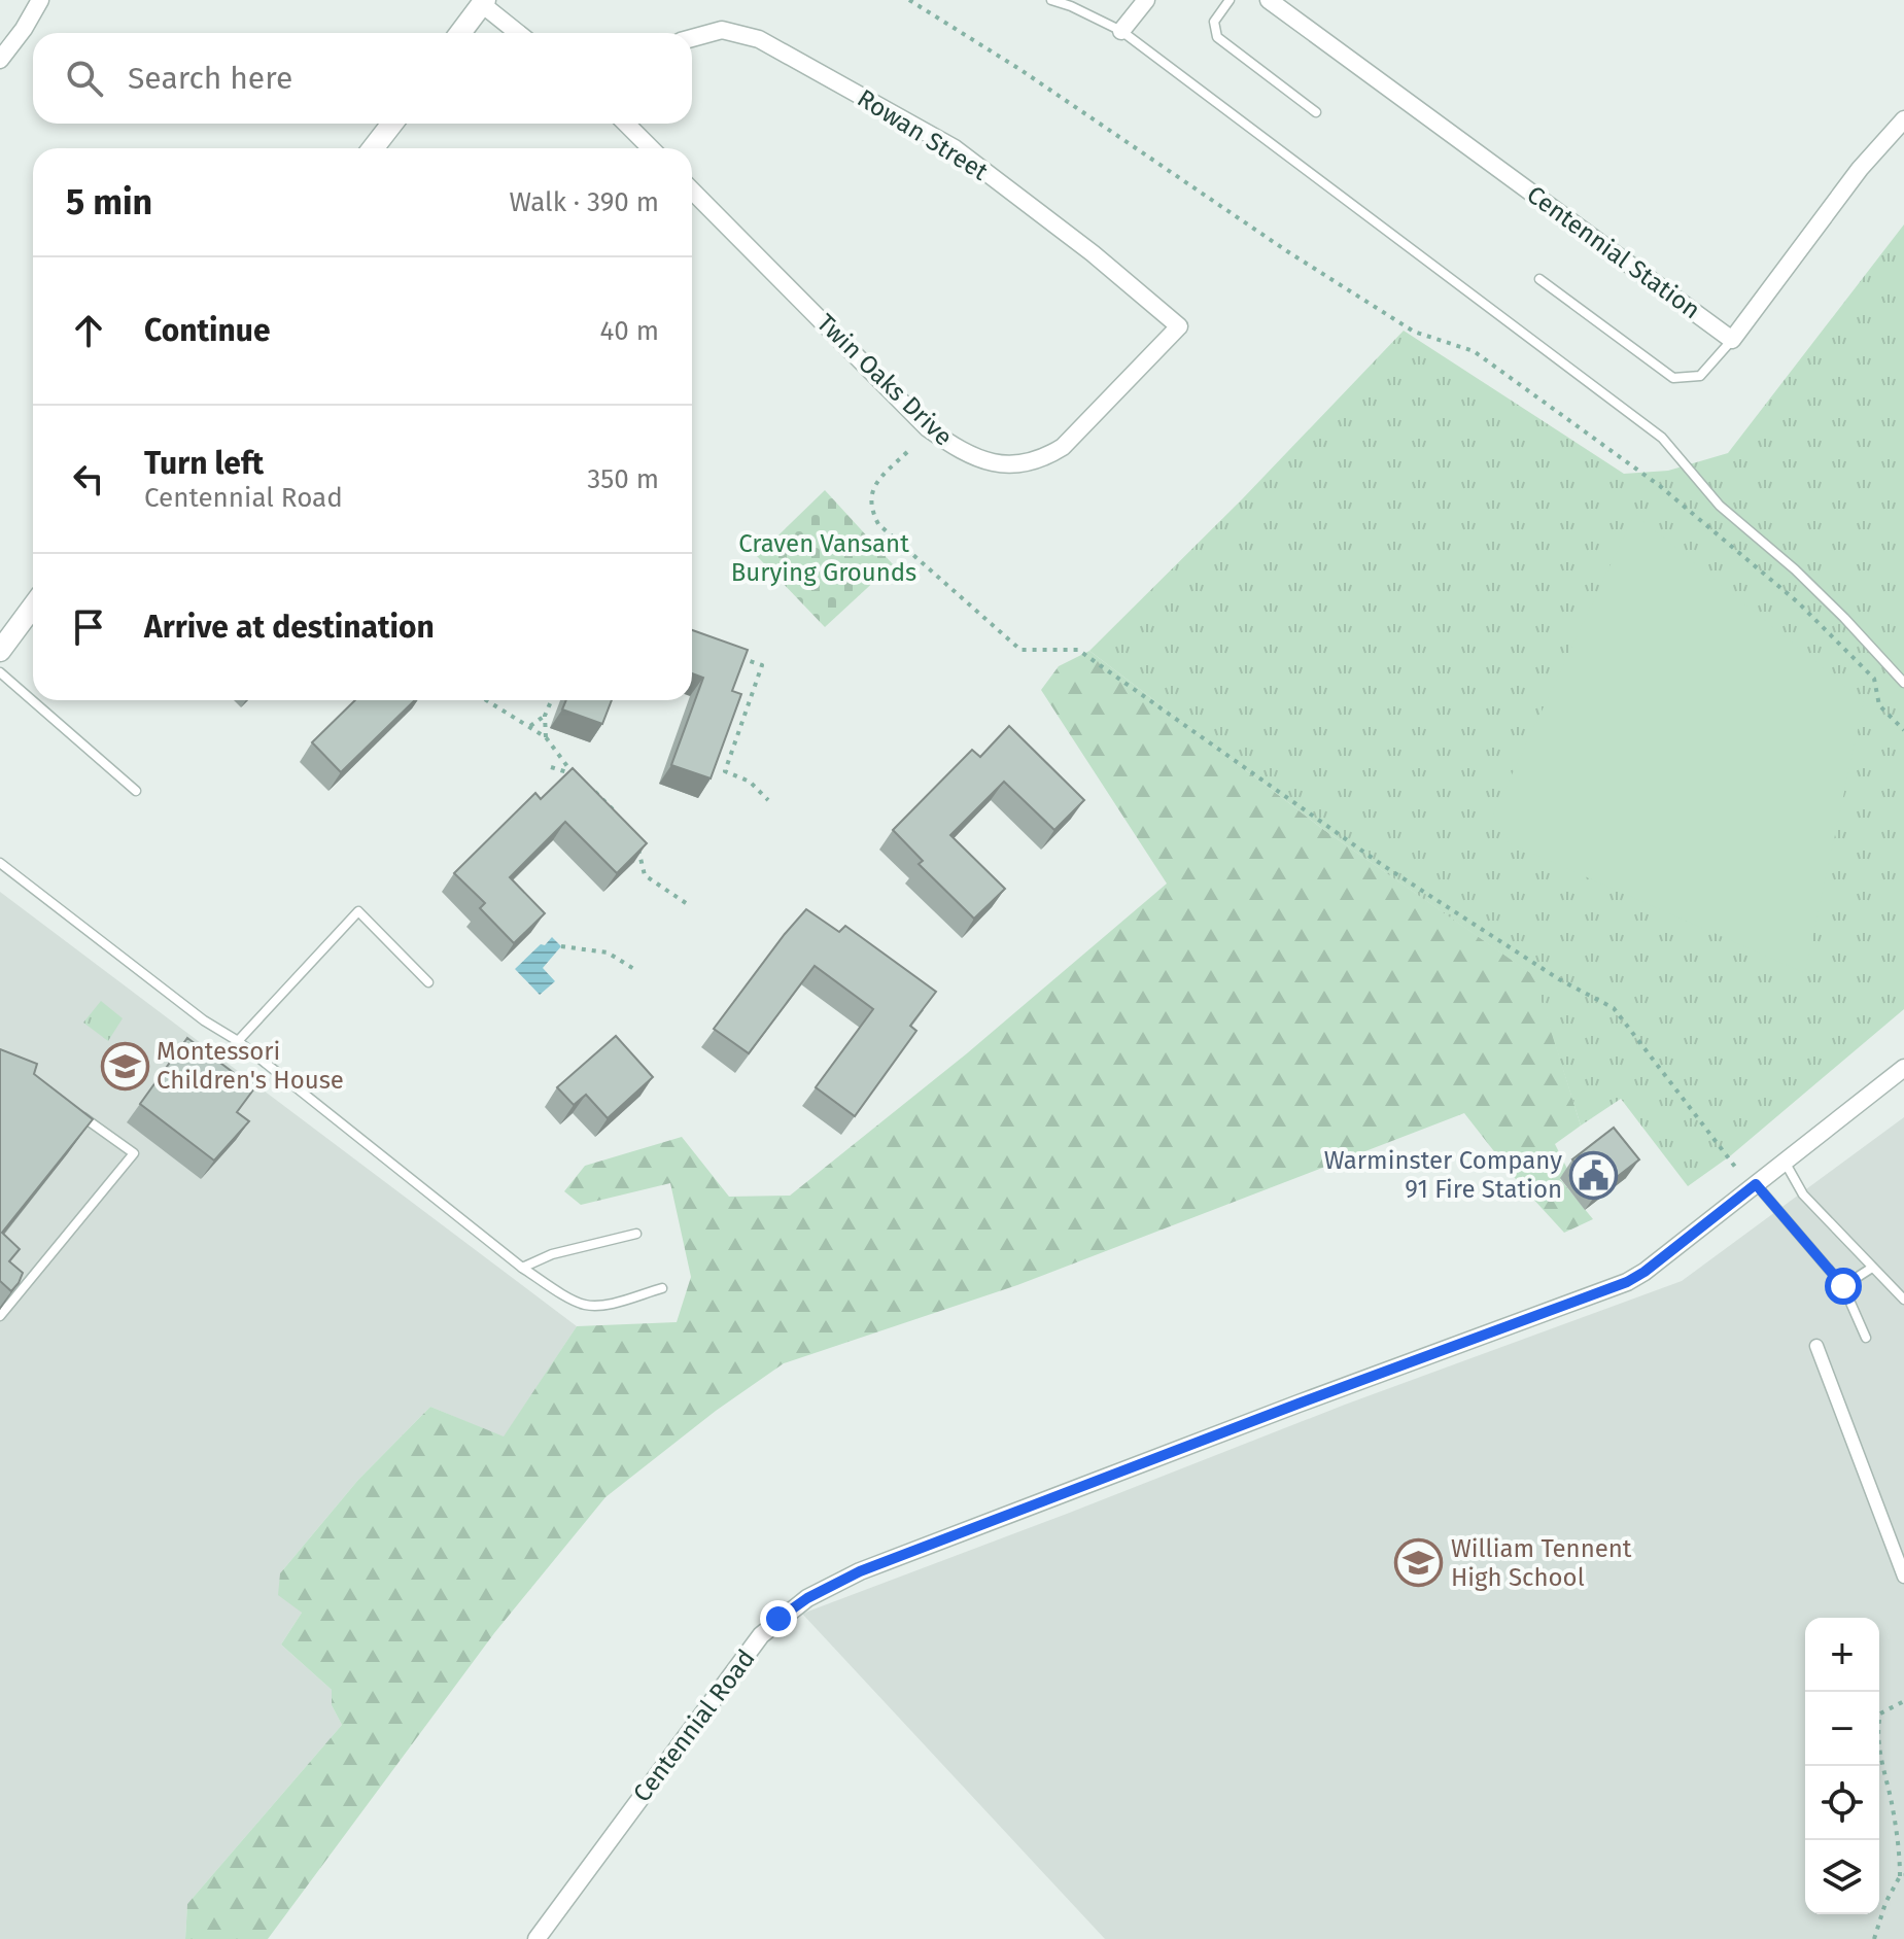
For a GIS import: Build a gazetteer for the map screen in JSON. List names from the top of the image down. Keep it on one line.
{"streets":{"street":["Rowan Street","Centennial Station","Twin Oaks Drive","Centennial Road"]},"crossings":[["Rowan Street","Twin Oaks Drive"]],"parks":["Craven Vansant Burying Grounds"],"places":{"school or university":["Montessori Children's House","William Tennent High School"],"public building":["Warminster Company 91 Fire Station"]},"page":{"search":"Search here","heading":["5 min","Walk · 390 m"],"list":[["Continue","40 m"],["Turn left","Centennial Road","350 m"],"Arrive at destination"],"map_buttons":["+","−"]}}
